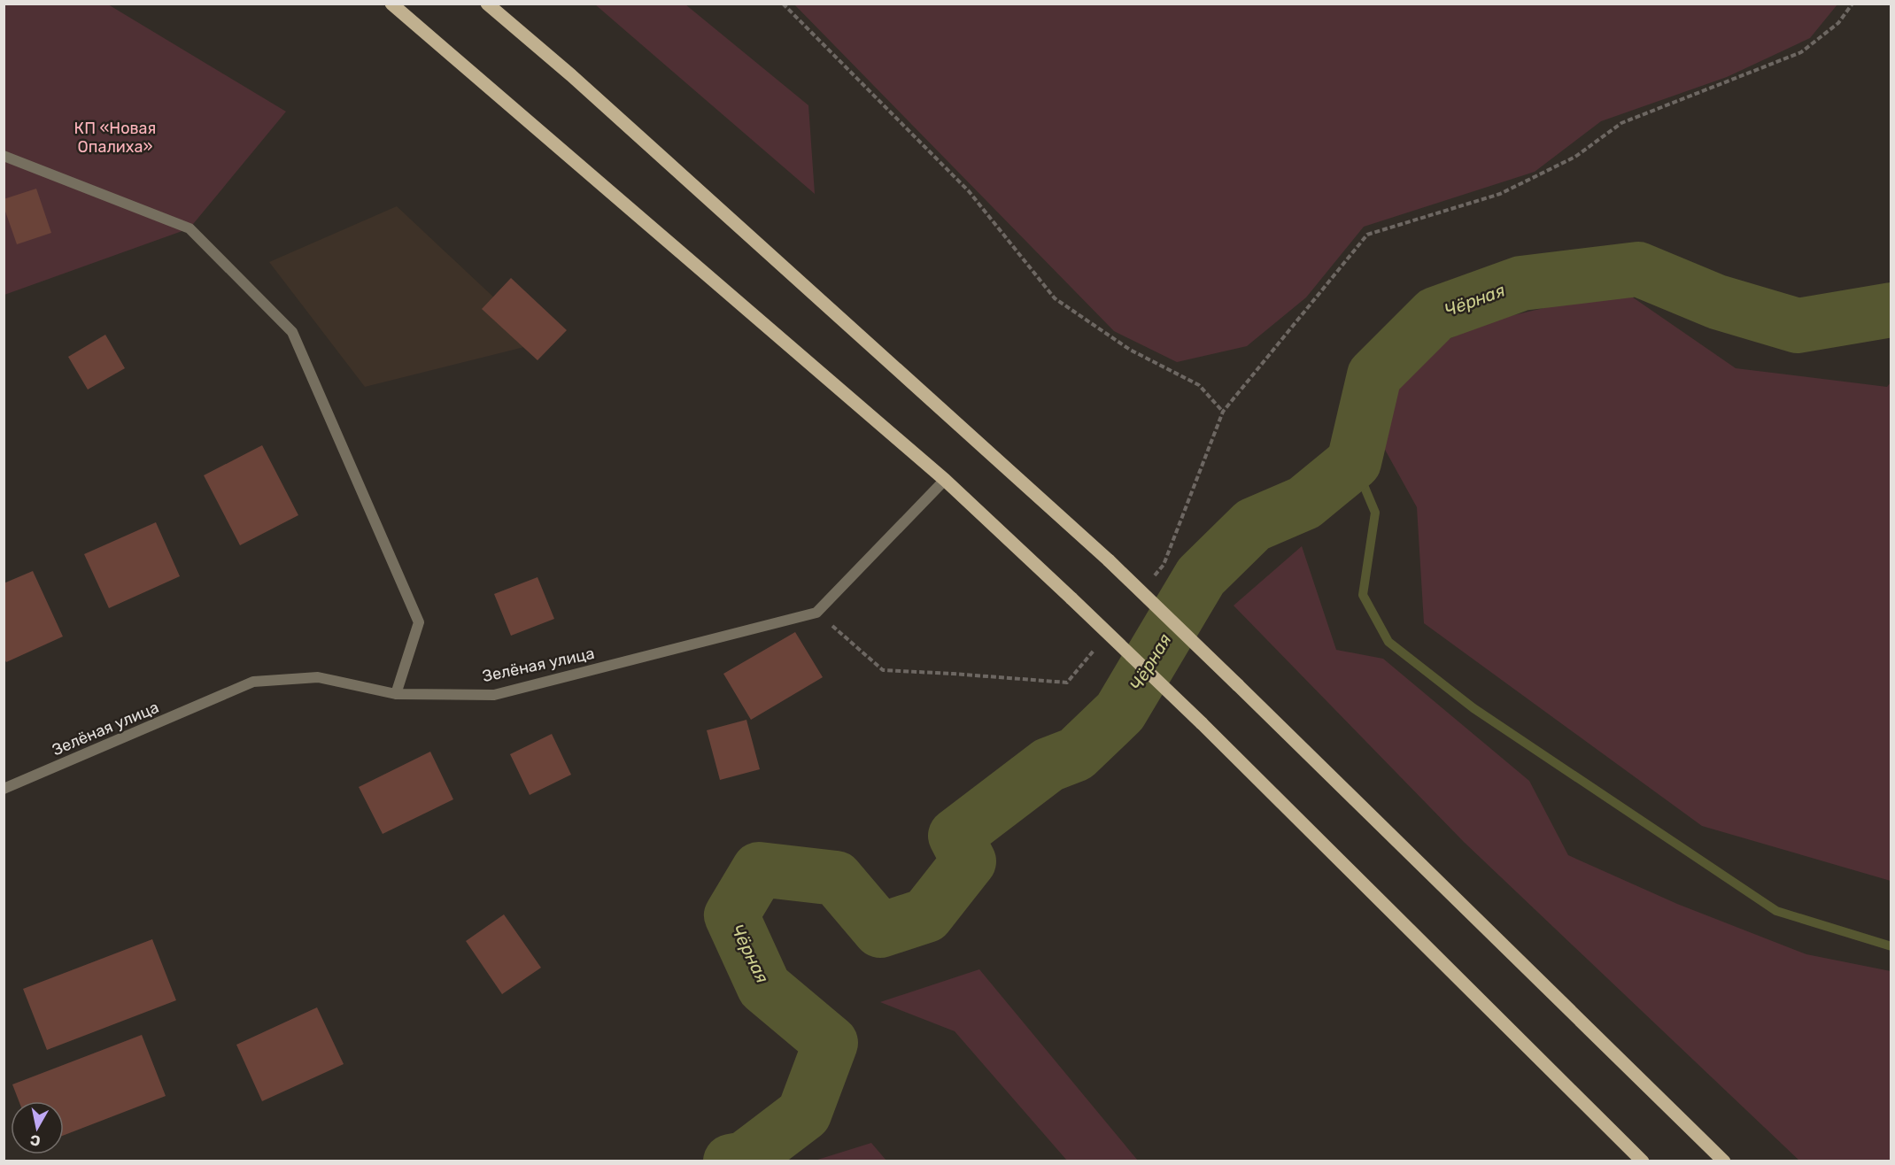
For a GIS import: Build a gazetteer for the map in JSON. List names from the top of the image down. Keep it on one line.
{"streets":{"street":["Зелёная улица"]},"water":["Чёрная"],"parks":["КП «Новая Опалиха»"],"north":"bottom"}
